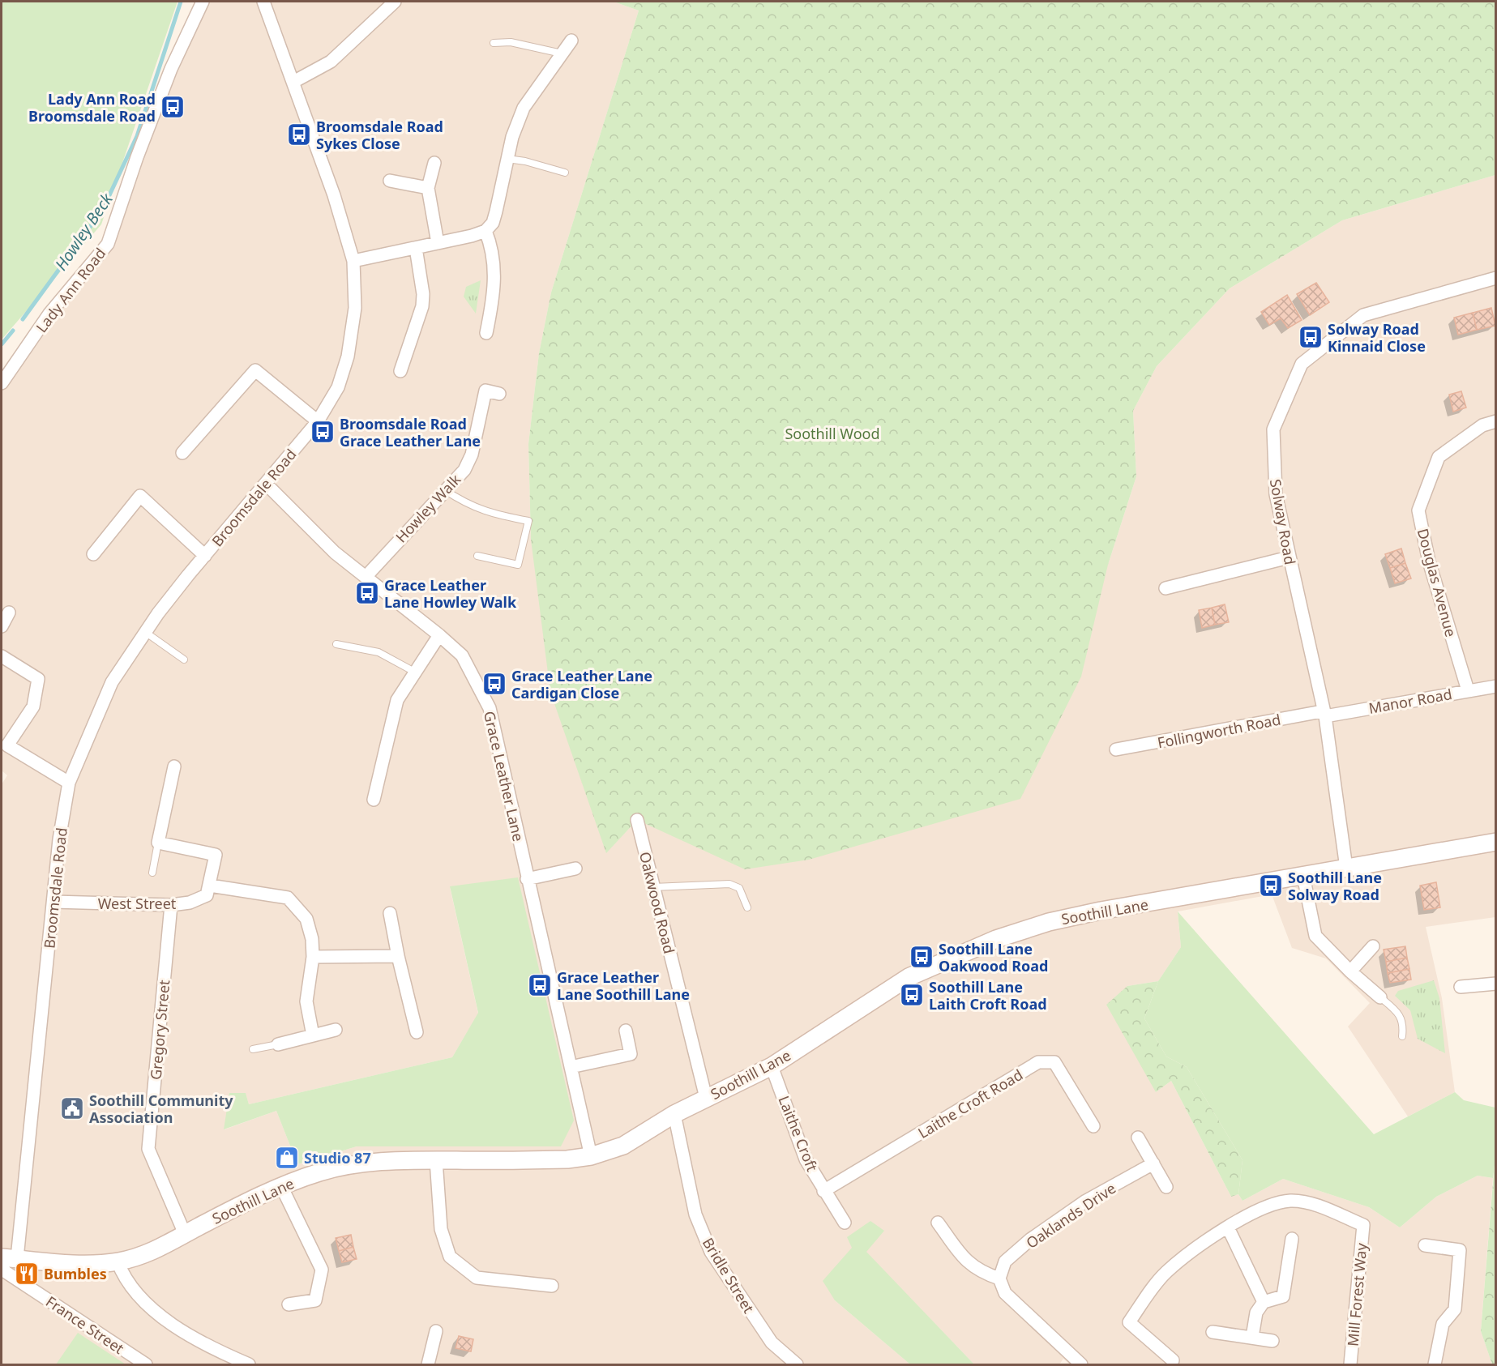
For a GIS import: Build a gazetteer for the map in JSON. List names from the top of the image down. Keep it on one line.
{"streets":{"main road":["Soothill Lane"],"street":["Lady Ann Road","Broomsdale Road","Howley Walk","Solway Road","Douglas Avenue","Manor Road","Follingworth Road","Grace Leather Lane","Oakwood Road","West Street","Gregory Street","Laithe Croft Road","Laithe Croft","Oaklands Drive","Bridle Street","Mill Forest Way","France Street"]},"crossings":[["Broomsdale Road","Grace Leather Lane"],["Broomsdale Road","West Street"],["Broomsdale Road","Soothill Lane"],["Howley Walk","Grace Leather Lane"],["Solway Road","Manor Road"],["Solway Road","Follingworth Road"],["Solway Road","Soothill Lane"],["Douglas Avenue","Manor Road"],["Manor Road","Follingworth Road"],["Grace Leather Lane","Soothill Lane"],["Oakwood Road","Soothill Lane"],["West Street","Gregory Street"],["Soothill Lane","Gregory Street"],["Soothill Lane","Laithe Croft"],["Soothill Lane","Bridle Street"],["Laithe Croft Road","Laithe Croft"]],"water":["Howley Beck"],"parks":["Soothill Wood"],"places":{"bus stop":["Lady Ann Road Broomsdale Road","Broomsdale Road Sykes Close","Solway Road Kinnaid Close","Broomsdale Road Grace Leather Lane","Grace Leather Lane Howley Walk","Grace Leather Lane Cardigan Close","Soothill Lane Solway Road","Soothill Lane Oakwood Road","Grace Leather Lane Soothill Lane","Soothill Lane Laith Croft Road"],"public building":["Soothill Community Association"],"shop":["Studio 87"],"restaurant":["Bumbles"]}}
